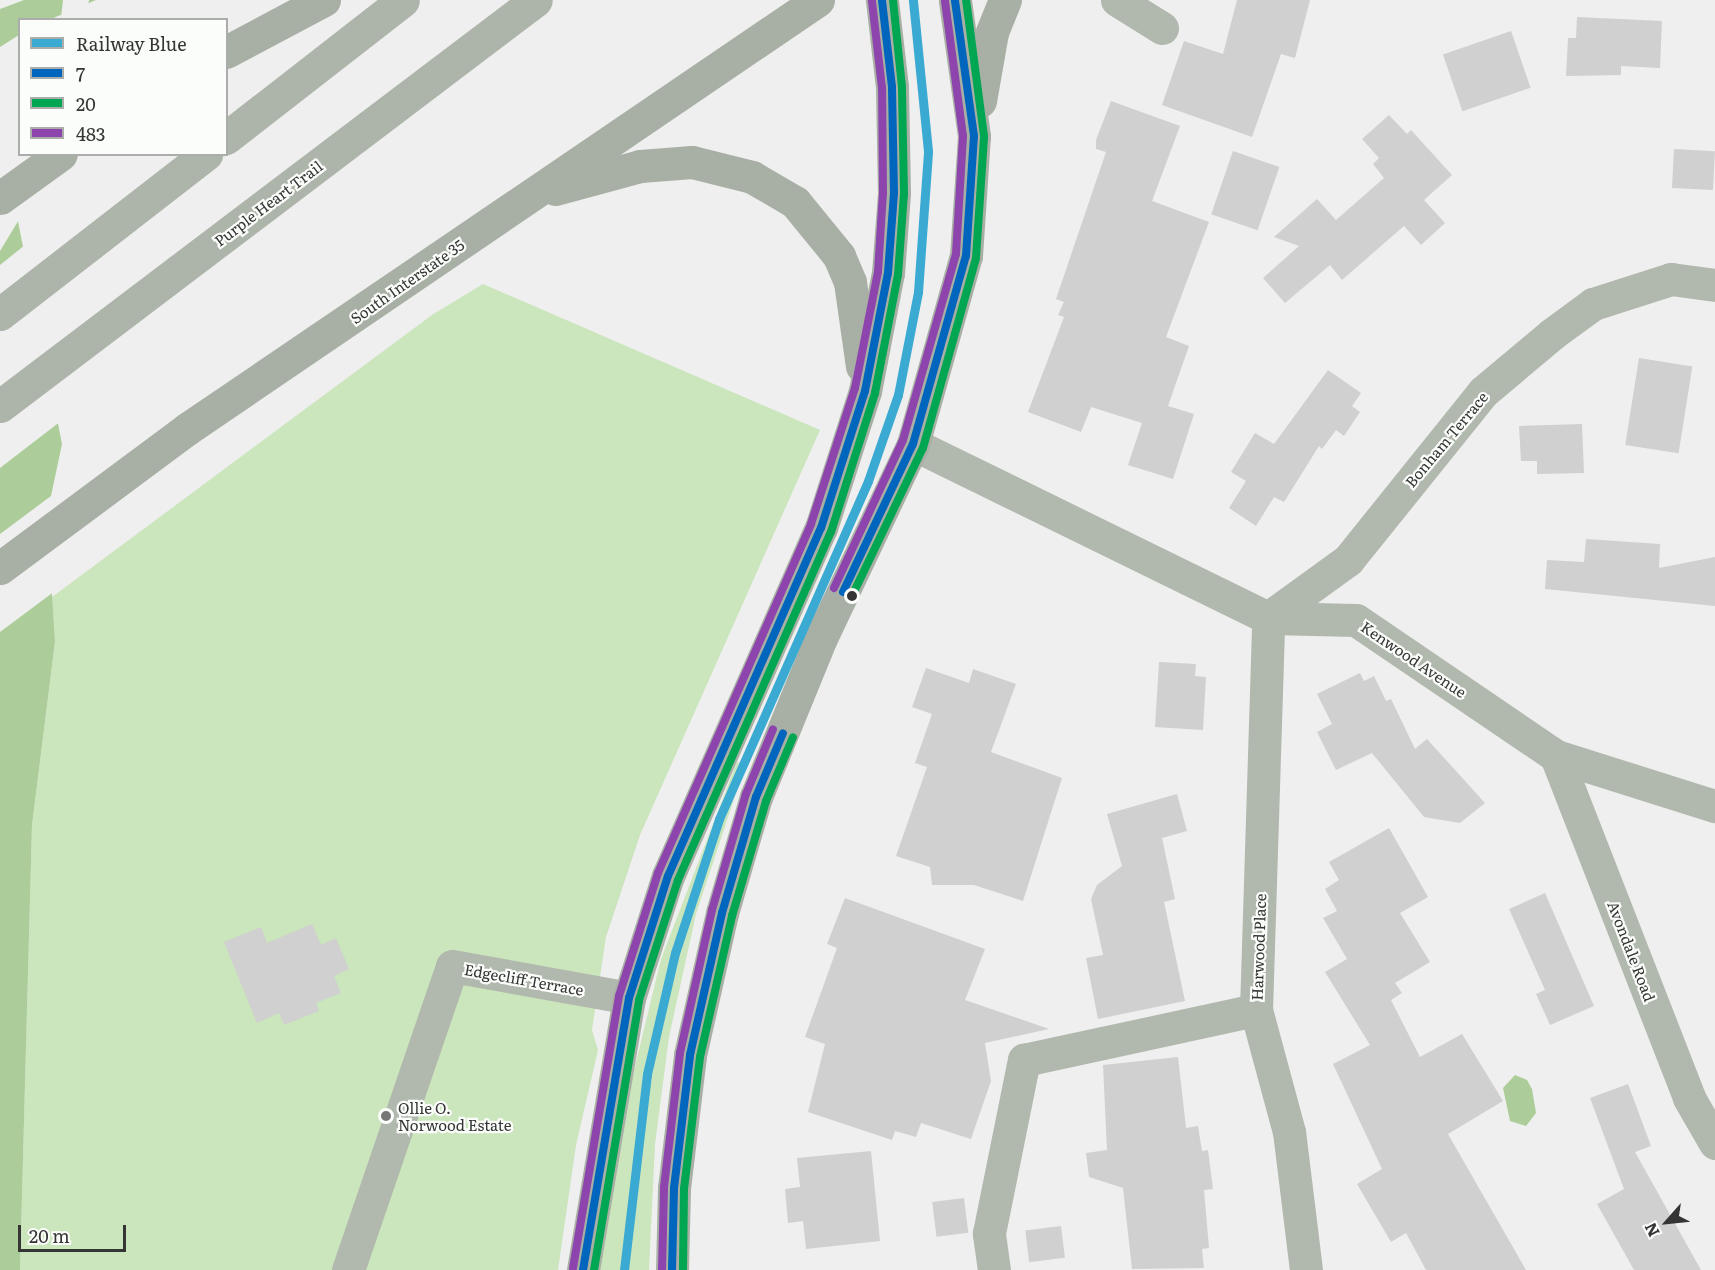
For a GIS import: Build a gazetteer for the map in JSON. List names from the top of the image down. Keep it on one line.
{"streets":{"highway":["Purple Heart Trail"],"main road":["South Interstate 35"],"street":["Bonham Terrace","Kenwood Avenue","Harwood Place","Avondale Road","Edgecliff Terrace"]},"crossings":[["Bonham Terrace","Kenwood Avenue"],["Bonham Terrace","Harwood Place"],["Kenwood Avenue","Harwood Place"],["Kenwood Avenue","Avondale Road"]],"places":["Ollie O. Norwood Estate"],"lines":["rail line Blue","transit line 7","transit line 20","transit line 483"],"legend":["Railway Blue","7","20","483"],"scale_bar":"20 m","north":"bottom left"}
